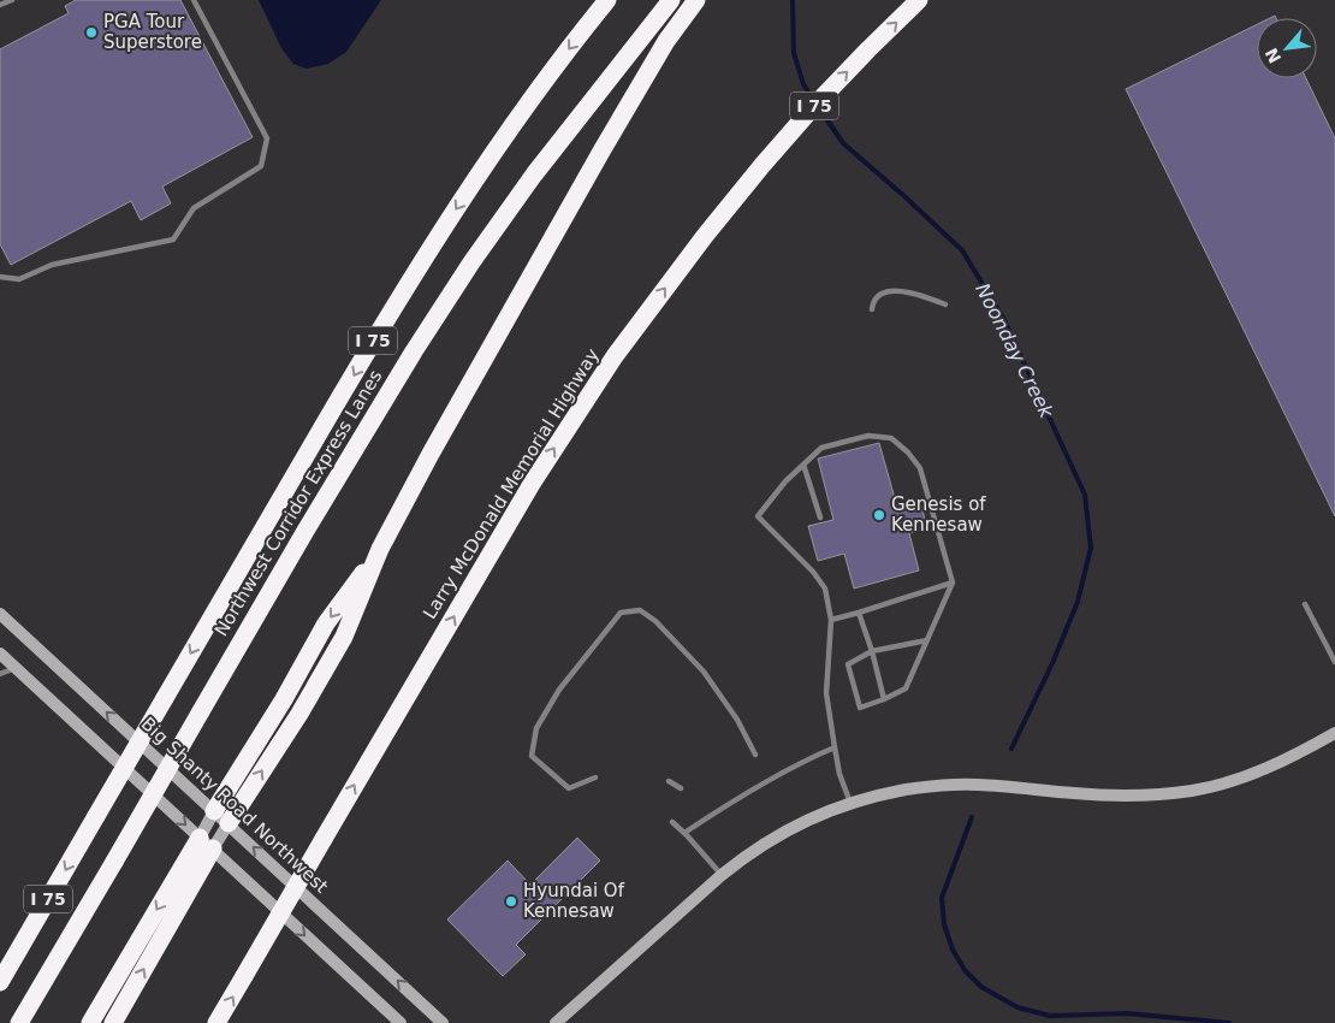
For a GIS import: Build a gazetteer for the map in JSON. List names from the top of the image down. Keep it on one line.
{"streets":{"highway":["I 75","Larry McDonald Memorial Highway","Northwest Corridor Express Lanes"],"street":["Big Shanty Road Northwest"]},"water":["Noonday Creek"],"places":["PGA Tour Superstore","Genesis of Kennesaw","Hyundai Of Kennesaw"],"north":"bottom left"}
